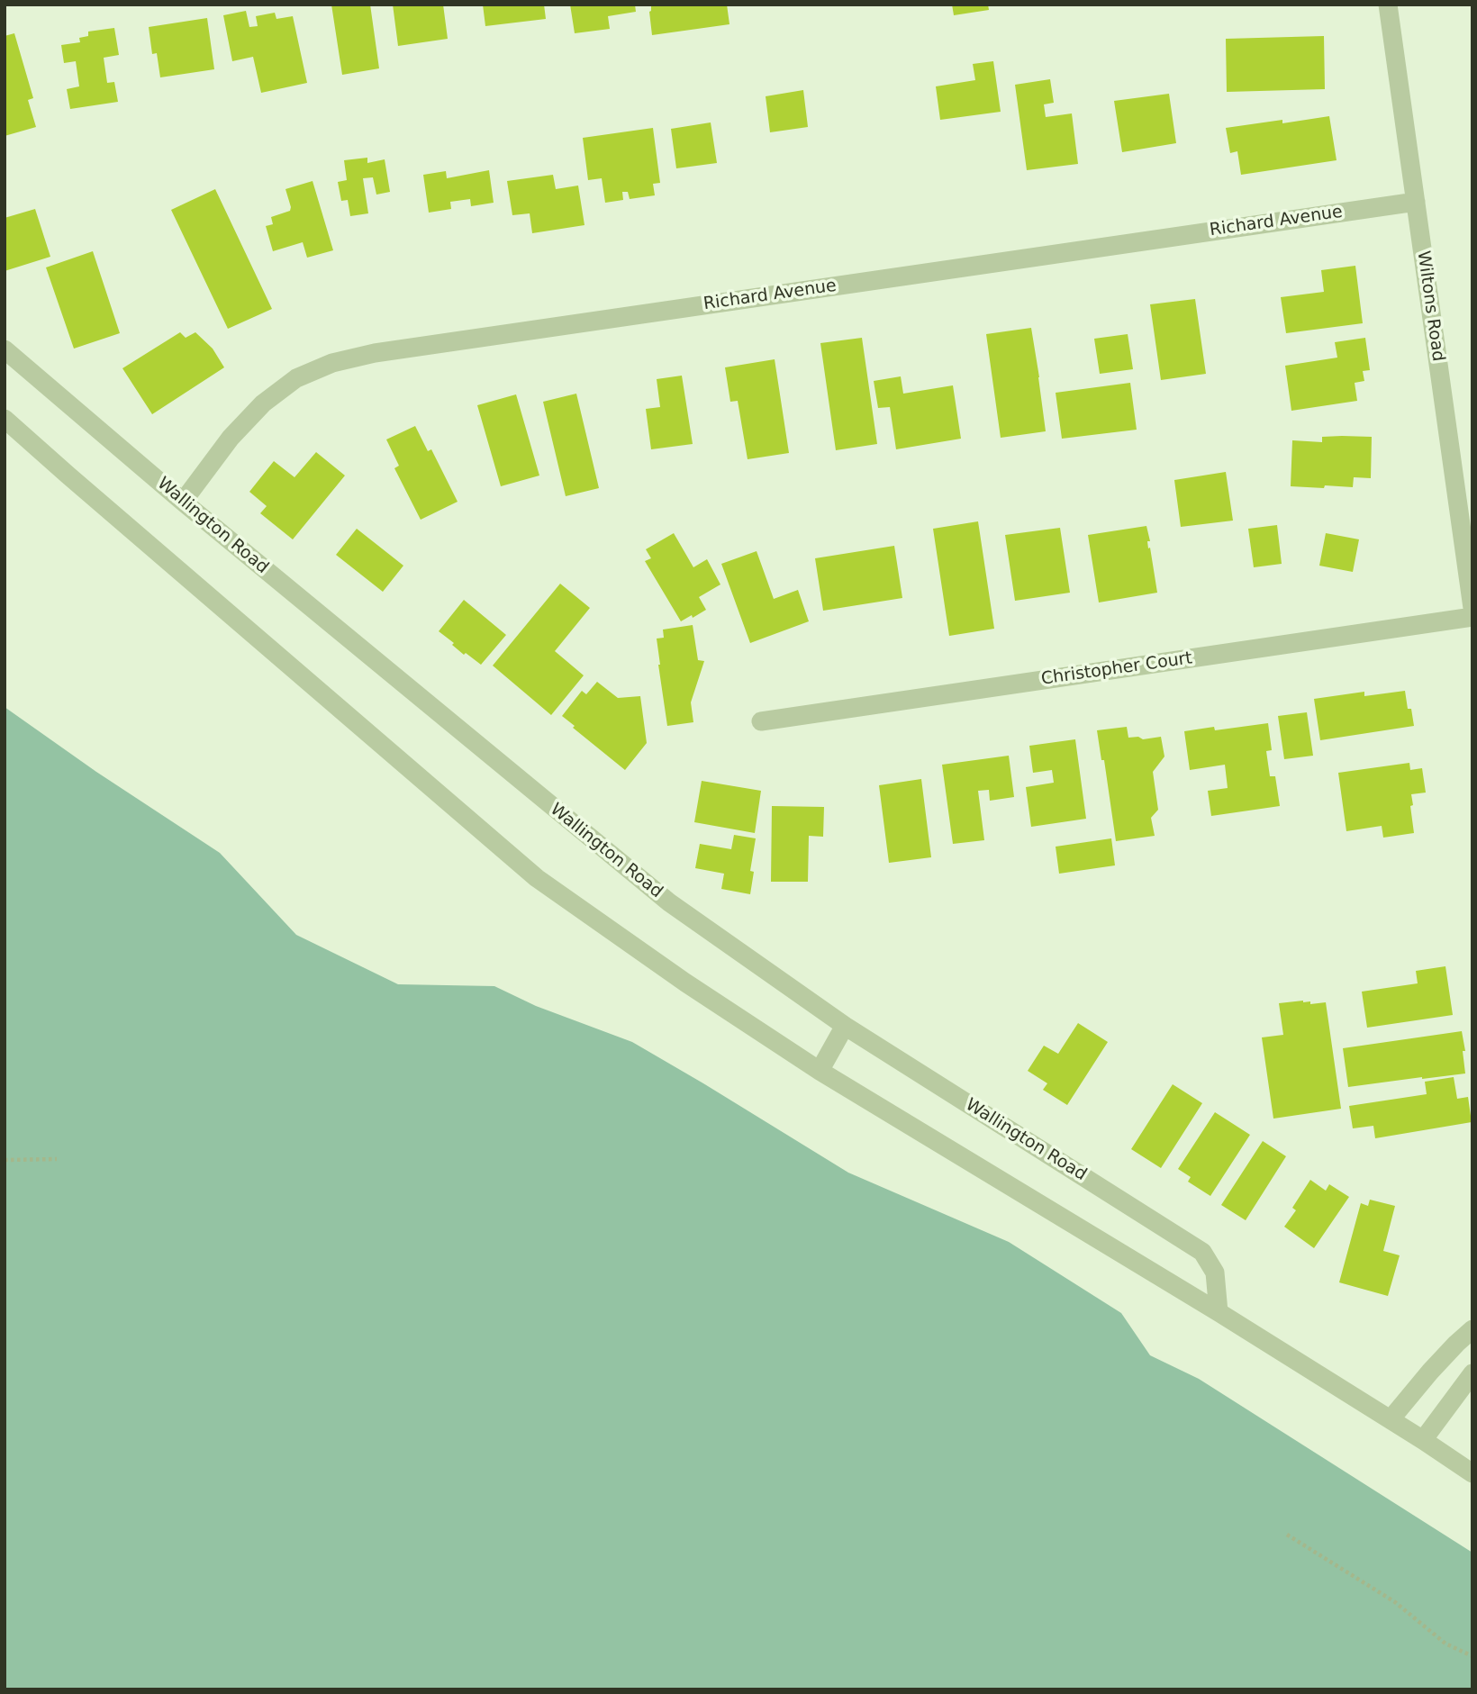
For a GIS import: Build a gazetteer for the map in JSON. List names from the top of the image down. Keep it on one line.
{"streets":{"street":["Richard Avenue","Wiltons Road","Wallington Road","Christopher Court"]},"crossings":[["Richard Avenue","Wiltons Road"],["Richard Avenue","Wallington Road"]]}
